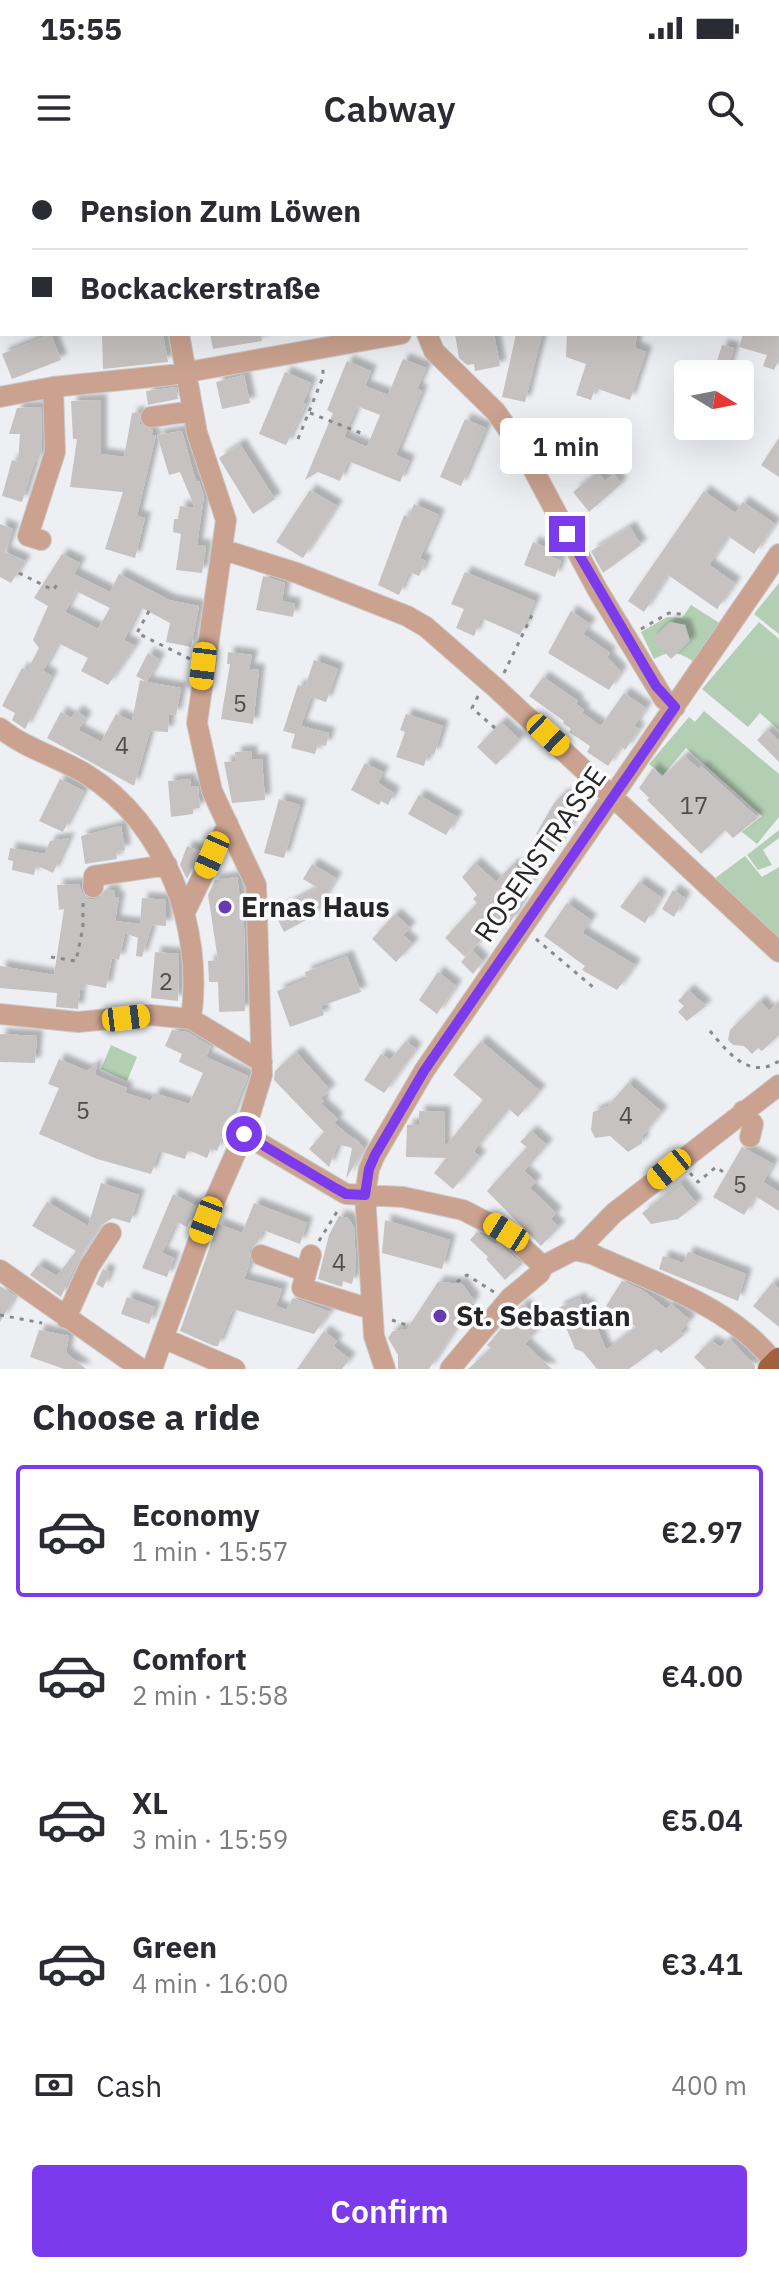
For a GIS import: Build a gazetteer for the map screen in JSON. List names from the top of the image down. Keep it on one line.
{"streets":{"street":["ROSENSTRASSE"]},"places":["Ernas Haus","St. Sebastian"],"house_numbers":["5","4","17","2","5","4","5","4"],"north":"right","page":{"status":"15:55","header":"Cabway","banner":["Pension Zum Löwen","Bockackerstraße"],"bubble":"1 min","heading":"Choose a ride","list":[{"name":"Economy","note":"1 min · 15:57","value":"€2.97"},{"name":"Comfort","note":"2 min · 15:58","value":"€4.00"},{"name":"XL","note":"3 min · 15:59","value":"€5.04"},{"name":"Green","note":"4 min · 16:00","value":"€3.41"}],"pay":["Cash","400 m"],"buttons":"Confirm"}}
